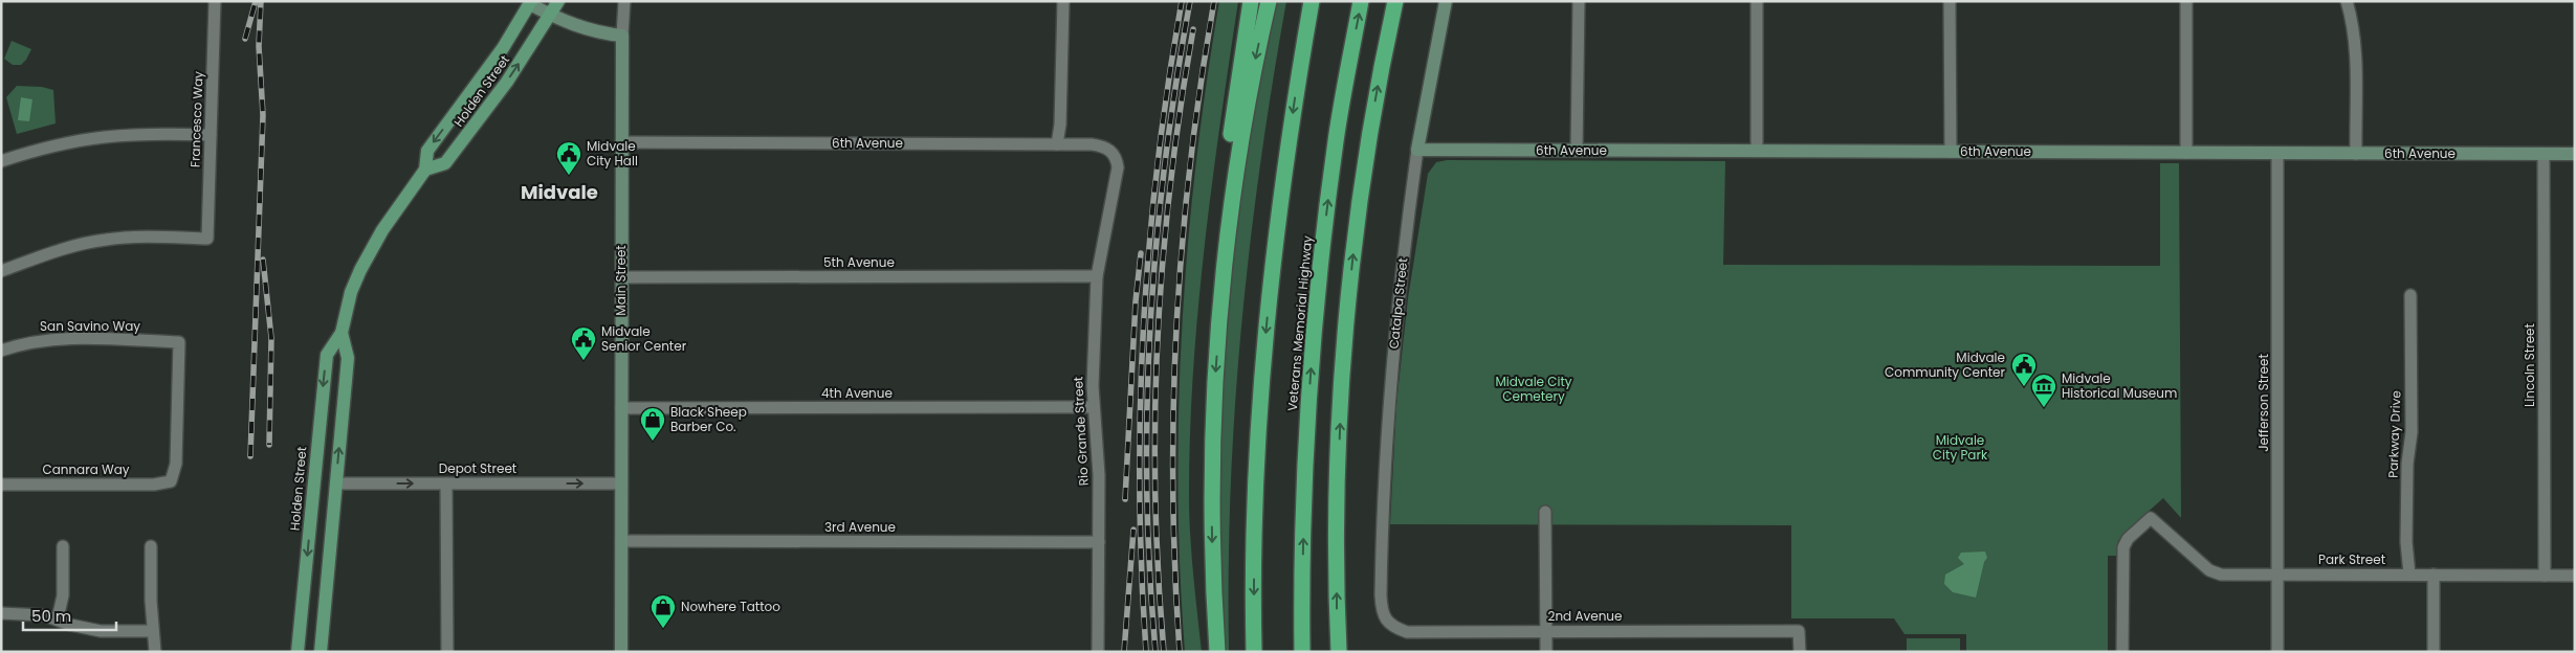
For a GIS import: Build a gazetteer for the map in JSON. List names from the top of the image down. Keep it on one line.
{"streets":{"highway":["Veterans Memorial Highway"],"main road":["Holden Street"],"street":["Francesco Way","6th Avenue","5th Avenue","Main Street","Catalpa Street","San Savino Way","Lincoln Street","4th Avenue","Jefferson Street","Rio Grande Street","Parkway Drive","Depot Street","Cannara Way","3rd Avenue","Park Street","2nd Avenue"]},"crossings":[["Holden Street","Depot Street"],["6th Avenue","Main Street"],["6th Avenue","Catalpa Street"],["6th Avenue","Lincoln Street"],["6th Avenue","Jefferson Street"],["6th Avenue","Rio Grande Street"],["5th Avenue","Main Street"],["5th Avenue","Rio Grande Street"],["Main Street","4th Avenue"],["Main Street","Depot Street"],["Main Street","3rd Avenue"],["Catalpa Street","2nd Avenue"],["San Savino Way","Cannara Way"],["Lincoln Street","Park Street"],["4th Avenue","Rio Grande Street"],["Jefferson Street","Park Street"],["Rio Grande Street","3rd Avenue"],["Parkway Drive","Park Street"]],"one_way":["Depot Street"],"districts":["Midvale"],"parks":["Midvale City Cemetery","Midvale City Park"],"places":{"public building":["Midvale City Hall","Midvale Senior Center","Midvale Community Center"],"museum":["Midvale Historical Museum"],"shop":["Black Sheep Barber Co.","Nowhere Tattoo"]},"scale_bar":"50 m"}
